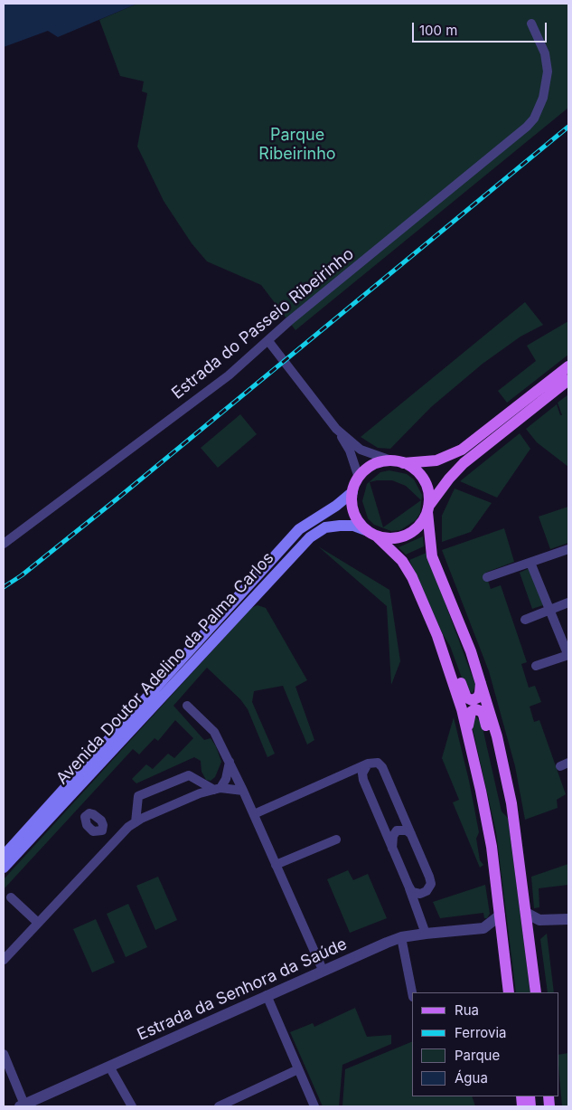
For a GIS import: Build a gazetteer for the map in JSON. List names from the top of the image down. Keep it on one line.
{"streets":{"main road":["Avenida Doutor Adelino da Palma Carlos"],"street":["Estrada do Passeio Ribeirinho","Estrada da Senhora da Saúde"]},"parks":["Parque Ribeirinho"],"legend":["Rua","Ferrovia","Parque","Água"],"scale_bar":"100 m"}
